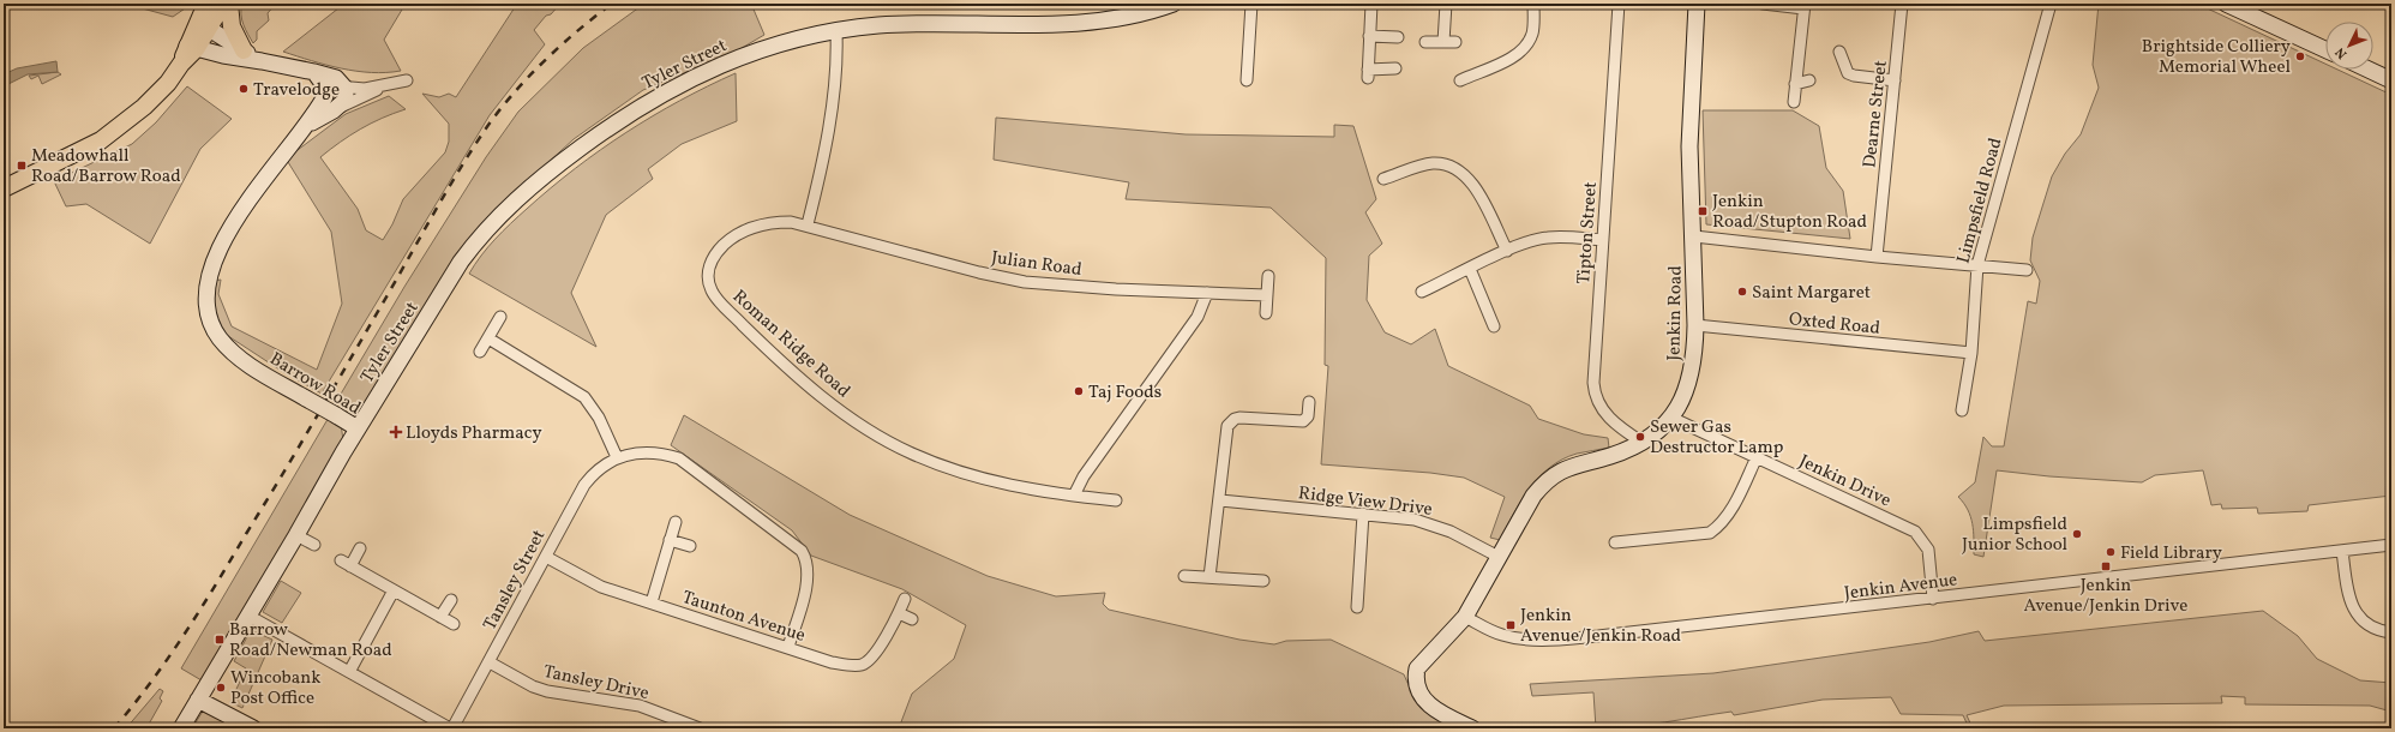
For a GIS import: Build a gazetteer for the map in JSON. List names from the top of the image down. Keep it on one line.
{"streets":{"street":["Tyler Street","Dearne Street","Limpsfield Road","Tipton Street","Julian Road","Jenkin Road","Oxted Road","Roman Ridge Road","Barrow Road","Jenkin Drive","Ridge View Drive","Tansley Street","Jenkin Avenue","Taunton Avenue","Tansley Drive"]},"crossings":[["Tyler Street","Barrow Road"],["Limpsfield Road","Oxted Road"],["Tipton Street","Jenkin Road"],["Julian Road","Roman Ridge Road"],["Jenkin Road","Oxted Road"],["Jenkin Road","Jenkin Drive"],["Jenkin Road","Ridge View Drive"],["Jenkin Road","Jenkin Avenue"],["Jenkin Drive","Jenkin Avenue"],["Tansley Street","Taunton Avenue"],["Tansley Street","Tansley Drive"]],"places":{"other":["Brightside Colliery Memorial Wheel","Travelodge","Saint Margaret","Taj Foods","Sewer Gas Destructor Lamp","Limpsfield Junior School","Field Library","Wincobank Post Office"],"transit":["Meadowhall Road/Barrow Road","Jenkin Road/Stupton Road","Jenkin Avenue/Jenkin Drive","Jenkin Avenue/Jenkin Road","Barrow Road/Newman Road"],"health":["Lloyds Pharmacy"]},"north":"bottom left"}
